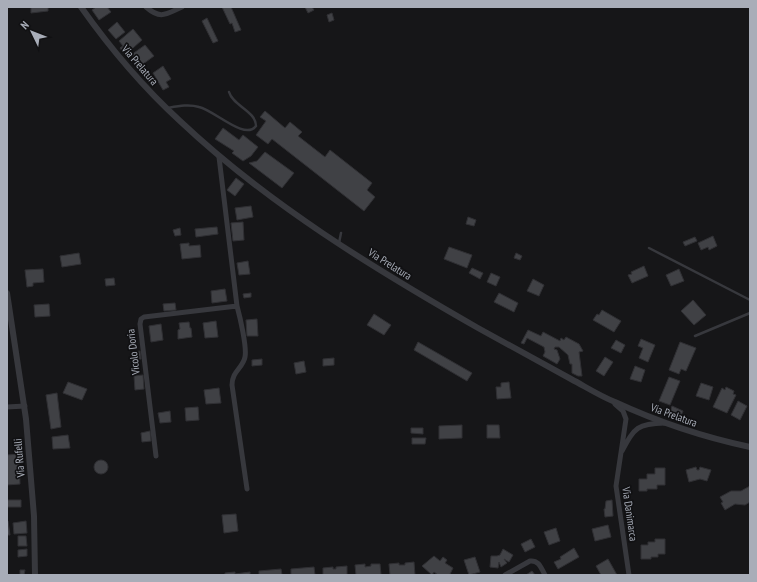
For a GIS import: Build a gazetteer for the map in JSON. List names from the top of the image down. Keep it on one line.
{"streets":{"street":["Via Prelatura","Vicolo Doria","Via Rufelli","Via Danimarca"]},"crossings":[["Via Prelatura","Via Danimarca"]],"north":"top left"}
